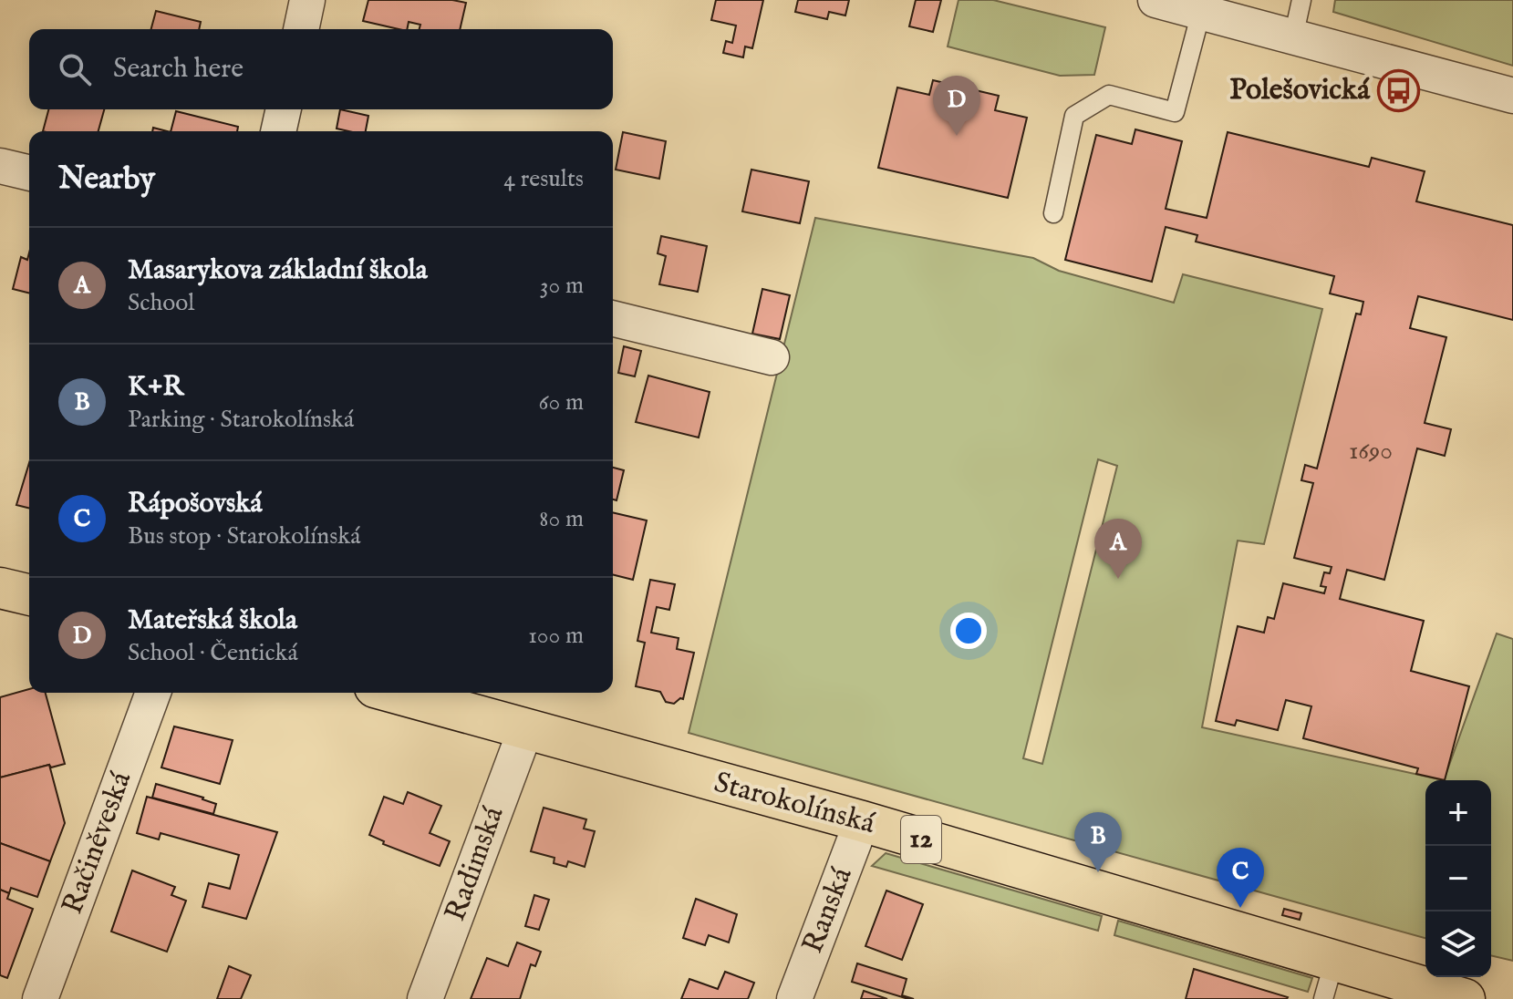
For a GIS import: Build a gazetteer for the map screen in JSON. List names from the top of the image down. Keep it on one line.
{"streets":{"main road":["Starokolínská","12"],"street":["Račiněveská","Radimská","Ranská"]},"crossings":[["Starokolínská","Radimská"],["Starokolínská","Ranská"]],"places":{"bus stop":["Polešovická"]},"house_numbers":["1690"],"page":{"search":"Search here","pins":["D","A","B","C"],"heading":["Nearby","4 results"],"list":[{"mark":"A","name":"Masarykova základní škola","note":"School","value":"30 m"},{"mark":"B","name":"K+R","note":"Parking · Starokolínská","value":"60 m"},{"mark":"C","name":"Rápošovská","note":"Bus stop · Starokolínská","value":"80 m"},{"mark":"D","name":"Mateřská škola","note":"School · Čentická","value":"100 m"}],"map_buttons":["+","−"]}}
